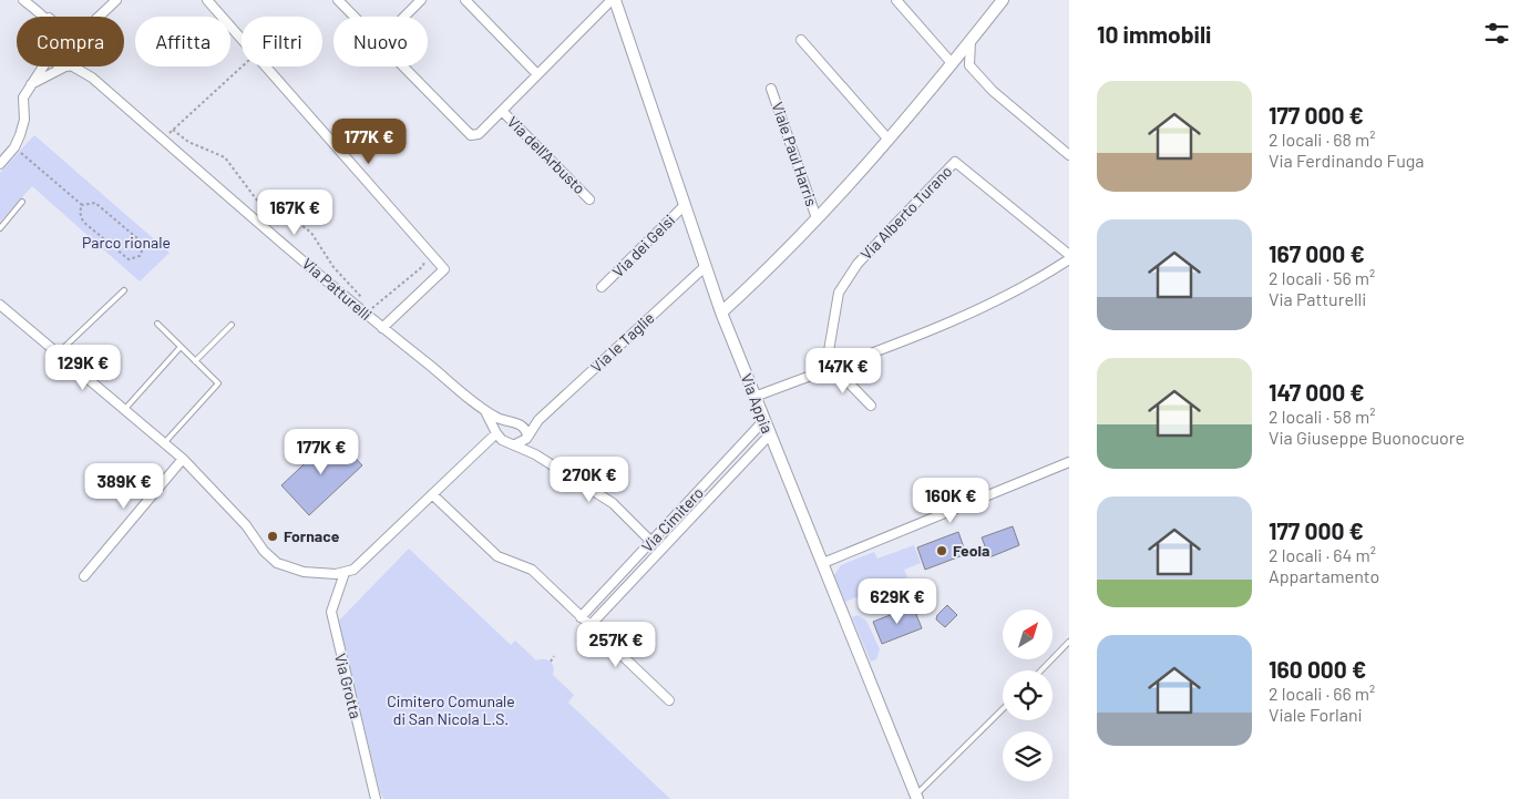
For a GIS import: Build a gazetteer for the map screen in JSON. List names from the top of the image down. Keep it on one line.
{"streets":{"street":["Viale Paul Harris","Via dell'Arbusto","Via Alberto Turano","Via dei Gelsi","Via Patturelli","Via le Taglie","Via Appia","Via Cimitero","Via Grotta"]},"crossings":[["Viale Paul Harris","Via Appia"],["Via dei Gelsi","Via Appia"],["Via Patturelli","Via le Taglie"],["Via le Taglie","Via Appia"],["Via Appia","Via Cimitero"]],"parks":["Parco rionale","Cimitero Comunale di San Nicola L.S."],"places":["Fornace","Feola"],"north":"top right","page":{"heading":"10 immobili","chip":["Compra","Affitta","Filtri","Nuovo"],"list":[{"name":"177 000 €","note":"2 locali · 68 m² · Via Ferdinando Fuga"},{"name":"167 000 €","note":"2 locali · 56 m² · Via Patturelli"},{"name":"147 000 €","note":"2 locali · 58 m² · Via Giuseppe Buonocuore"},{"name":"177 000 €","note":"2 locali · 64 m² · Appartamento"},{"name":"160 000 €","note":"2 locali · 66 m² · Viale Forlani"}],"price":["177K €","167K €","129K €","147K €","177K €","270K €","389K €","160K €","629K €","257K €"]}}
